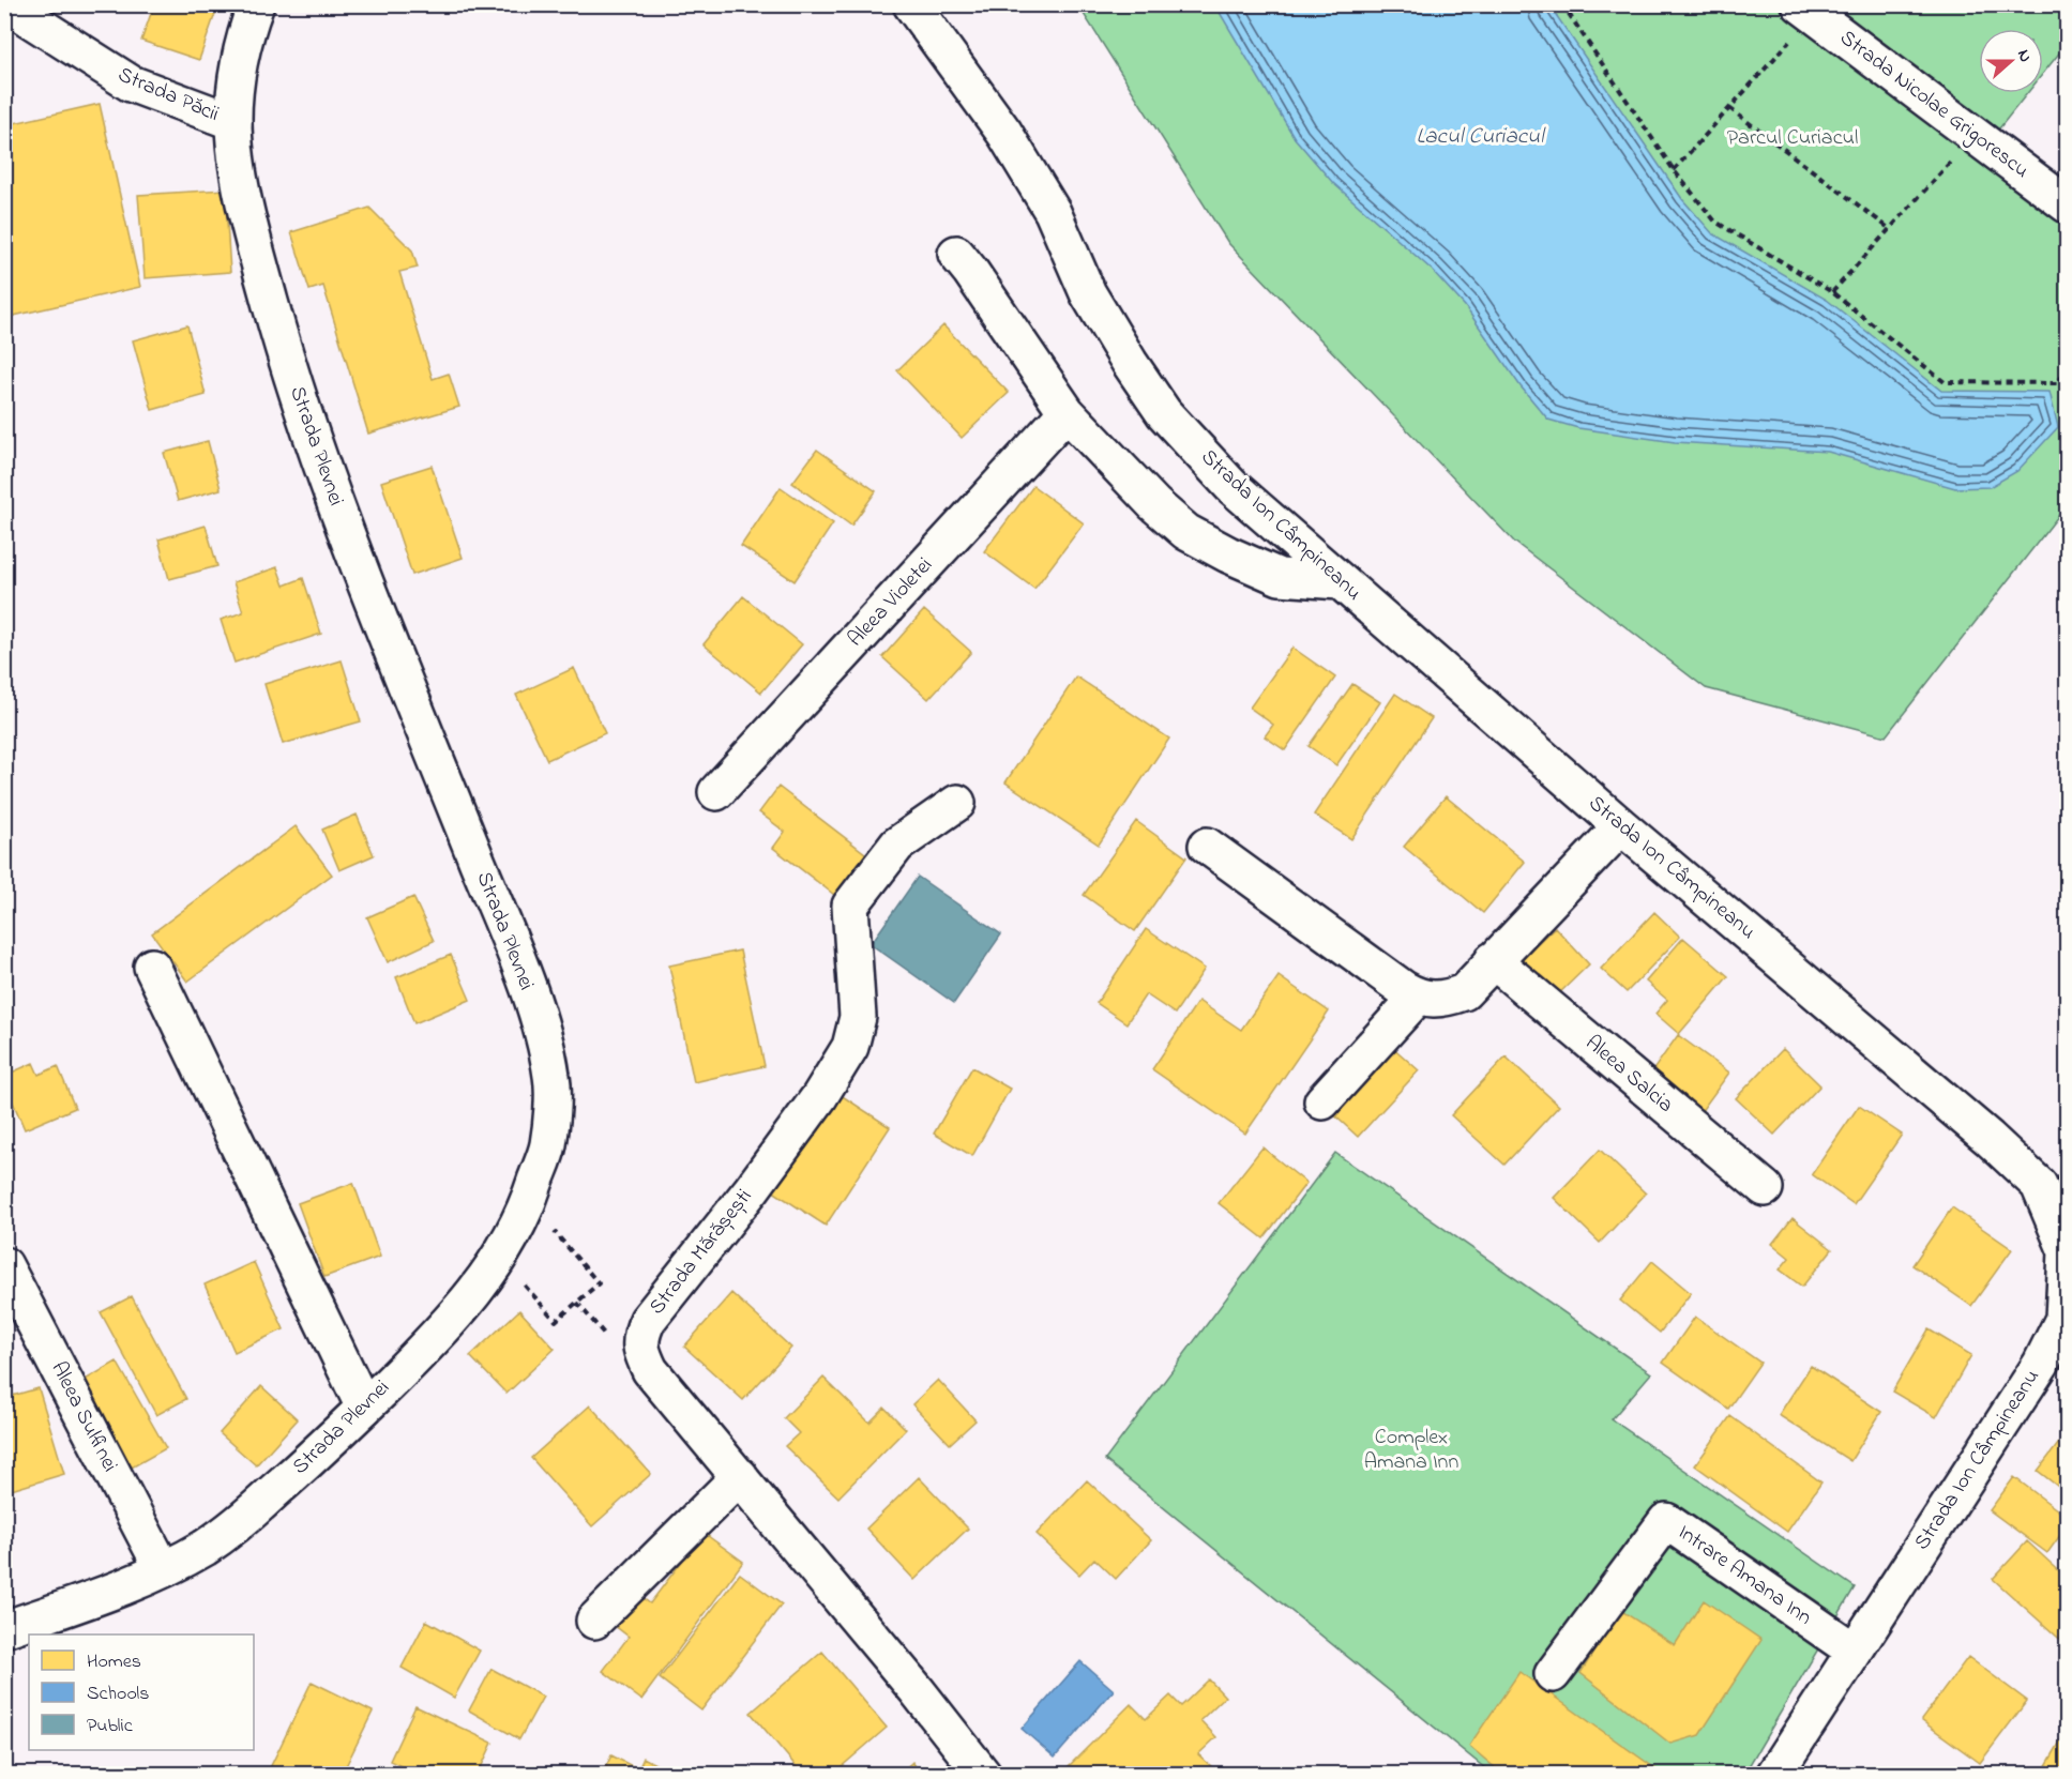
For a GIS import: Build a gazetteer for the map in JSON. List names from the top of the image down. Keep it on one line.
{"streets":{"street":["Strada Păcii","Strada Nicolae Grigorescu","Strada Plevnei","Strada Ion Câmpineanu","Aleea Violetei","Aleea Salcia","Strada Mărășești","Aleea Sulfinei","Intrare Amana Inn"]},"crossings":[["Strada Păcii","Strada Plevnei"],["Strada Plevnei","Aleea Sulfinei"],["Strada Ion Câmpineanu","Intrare Amana Inn"]],"water":["Lacul Curiacul"],"parks":["Parcul Curiacul","Complex Amana Inn"],"legend":["Homes","Schools","Public"],"north":"right"}
